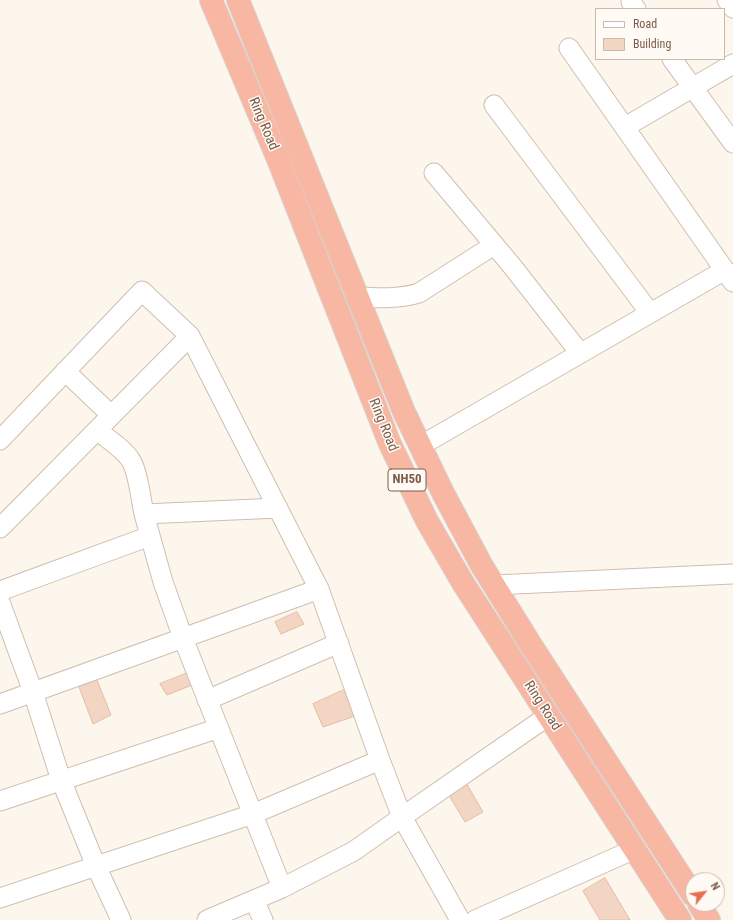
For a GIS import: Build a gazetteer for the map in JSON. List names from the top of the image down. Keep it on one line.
{"streets":{"highway":["Ring Road","NH50"]},"legend":["Road","Building"],"north":"top right"}
